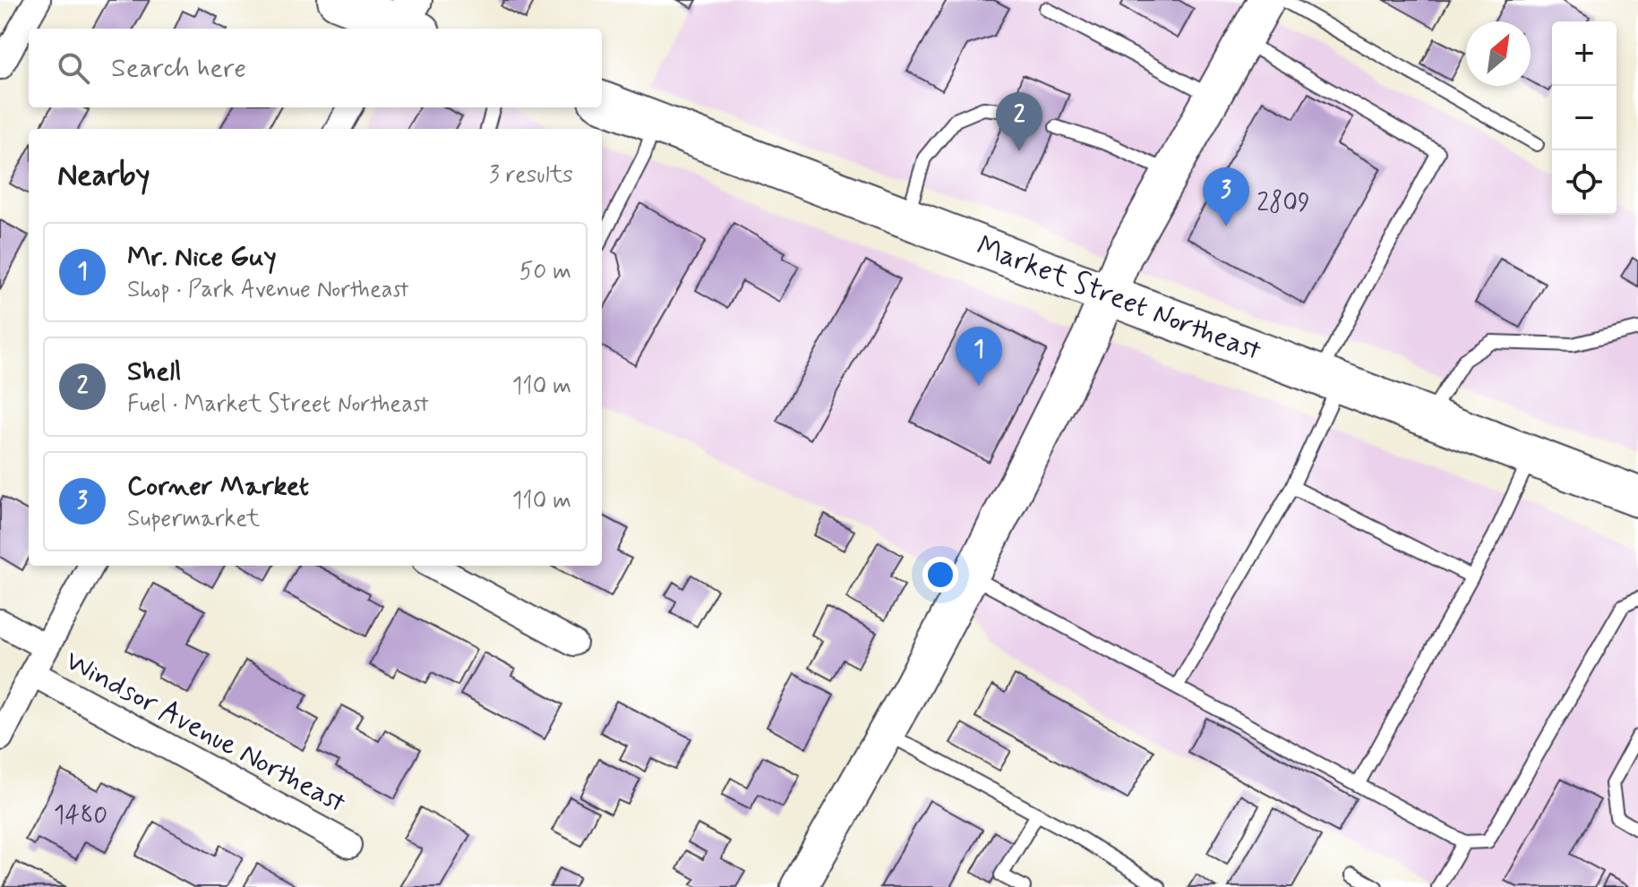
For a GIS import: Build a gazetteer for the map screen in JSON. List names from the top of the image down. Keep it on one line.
{"streets":{"main road":["Market Street Northeast"],"street":["Windsor Avenue Northeast"]},"house_numbers":["2809","1480"],"north":"top right","page":{"map_buttons":["+","−"],"search":"Search here","pins":["2","3","1"],"heading":["Nearby","3 results"],"list":[{"mark":"1","name":"Mr. Nice Guy","note":"Shop · Park Avenue Northeast","value":"50 m"},{"mark":"2","name":"Shell","note":"Fuel · Market Street Northeast","value":"110 m"},{"mark":"3","name":"Corner Market","note":"Supermarket","value":"110 m"}]}}
